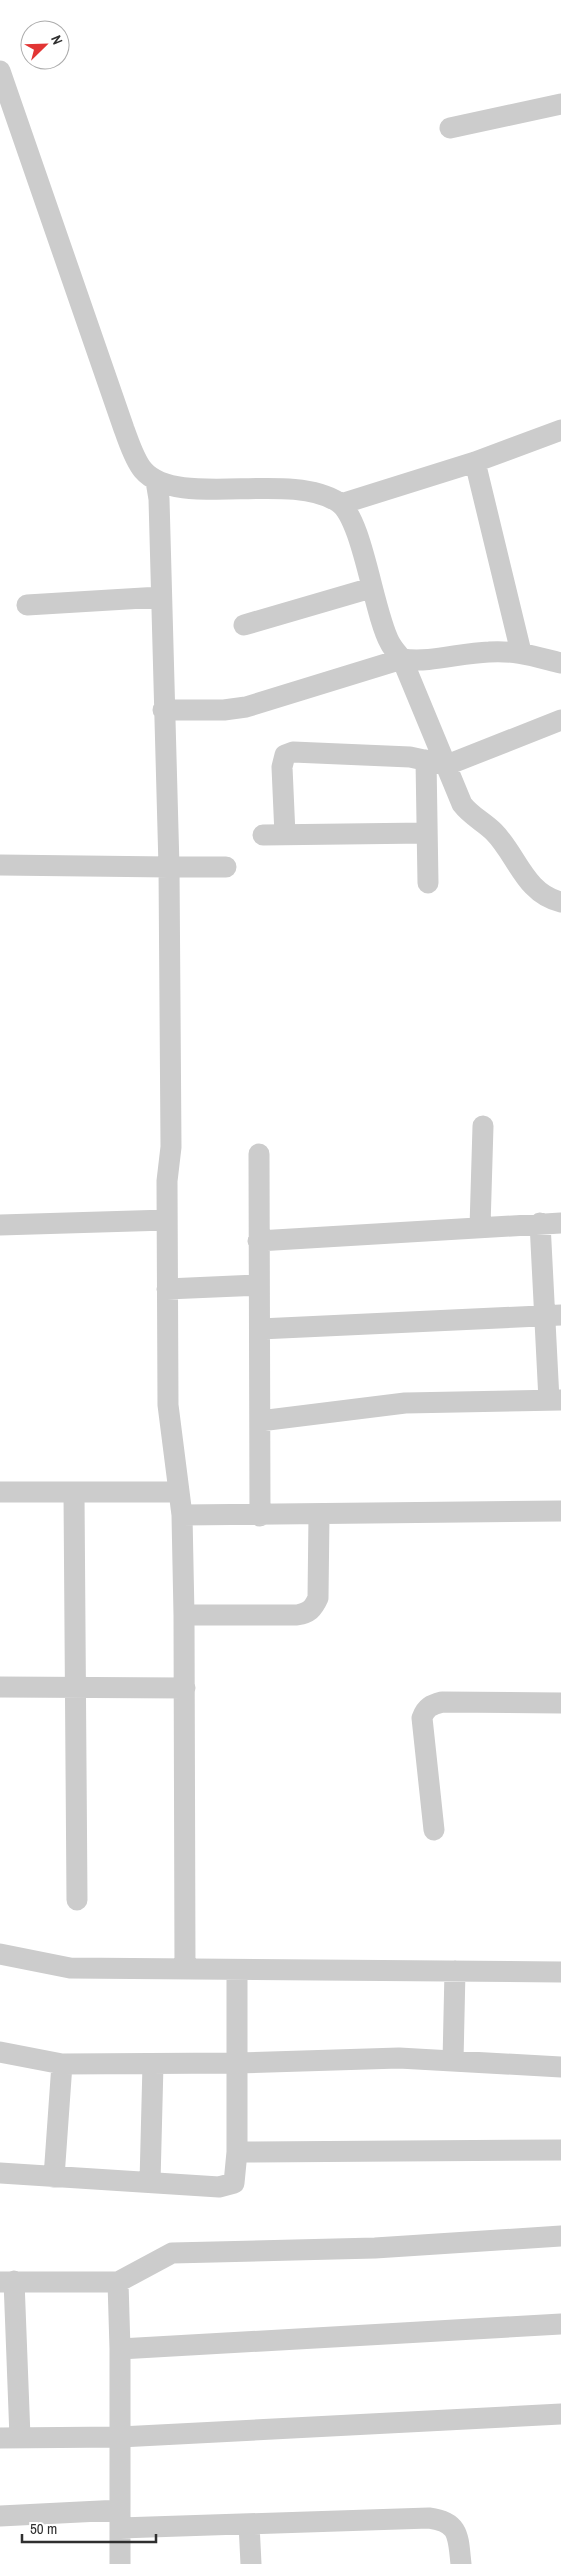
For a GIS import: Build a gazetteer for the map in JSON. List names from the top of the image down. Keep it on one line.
{"scale_bar":"50 m","north":"top right"}
